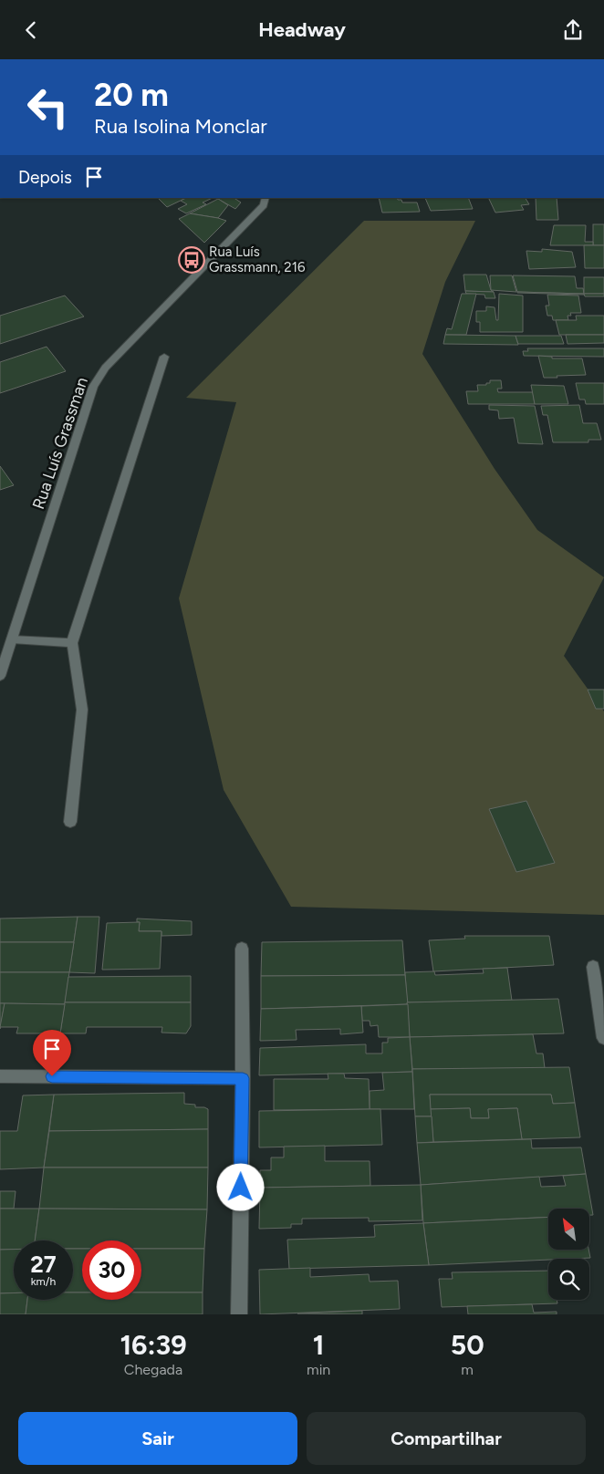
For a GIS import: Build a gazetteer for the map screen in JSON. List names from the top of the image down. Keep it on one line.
{"streets":{"street":["Rua Luís Grassman"]},"places":{"bus stop":["Rua Luís Grassmann, 216"]},"north":"top left","page":{"header":"Headway","turn":["20 m","Rua Isolina Monclar"],"then":"Depois","speed":"27 km/h","limit":"30","eta":["16:39","Chegada","1","min","50","m"],"buttons":["Sair","Compartilhar"]}}
